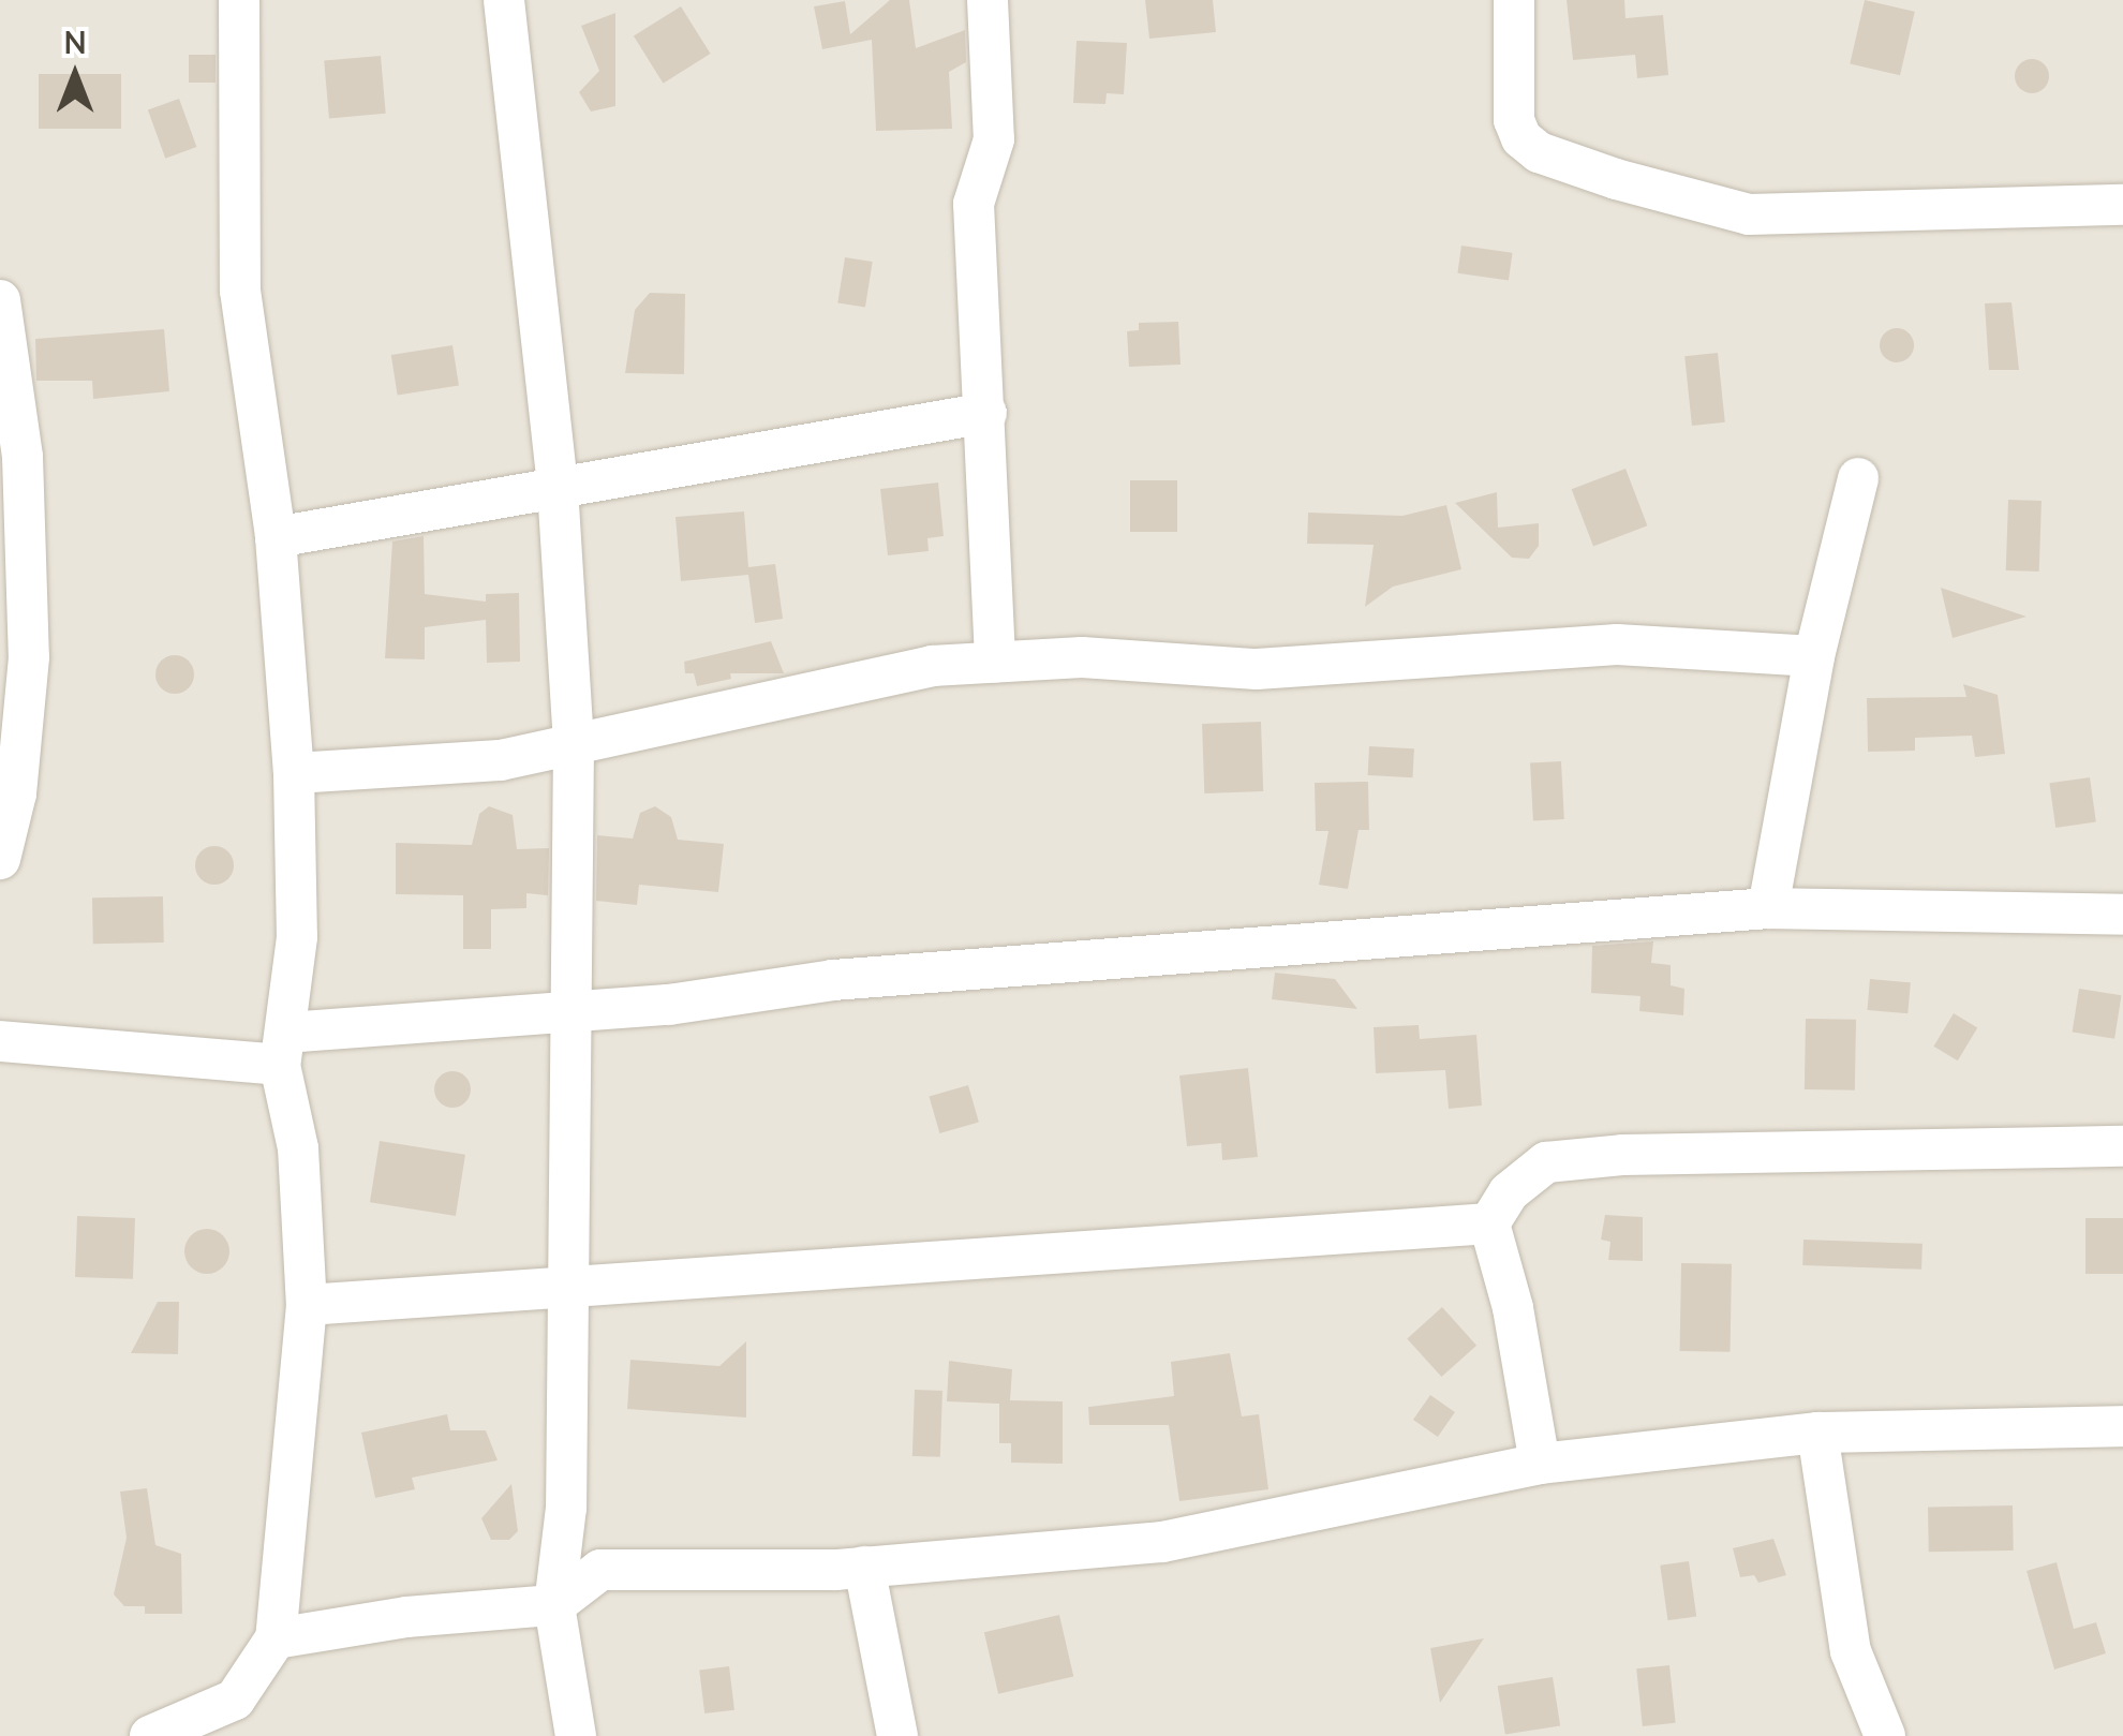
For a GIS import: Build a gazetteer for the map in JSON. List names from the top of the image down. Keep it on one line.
{"north":"top"}
